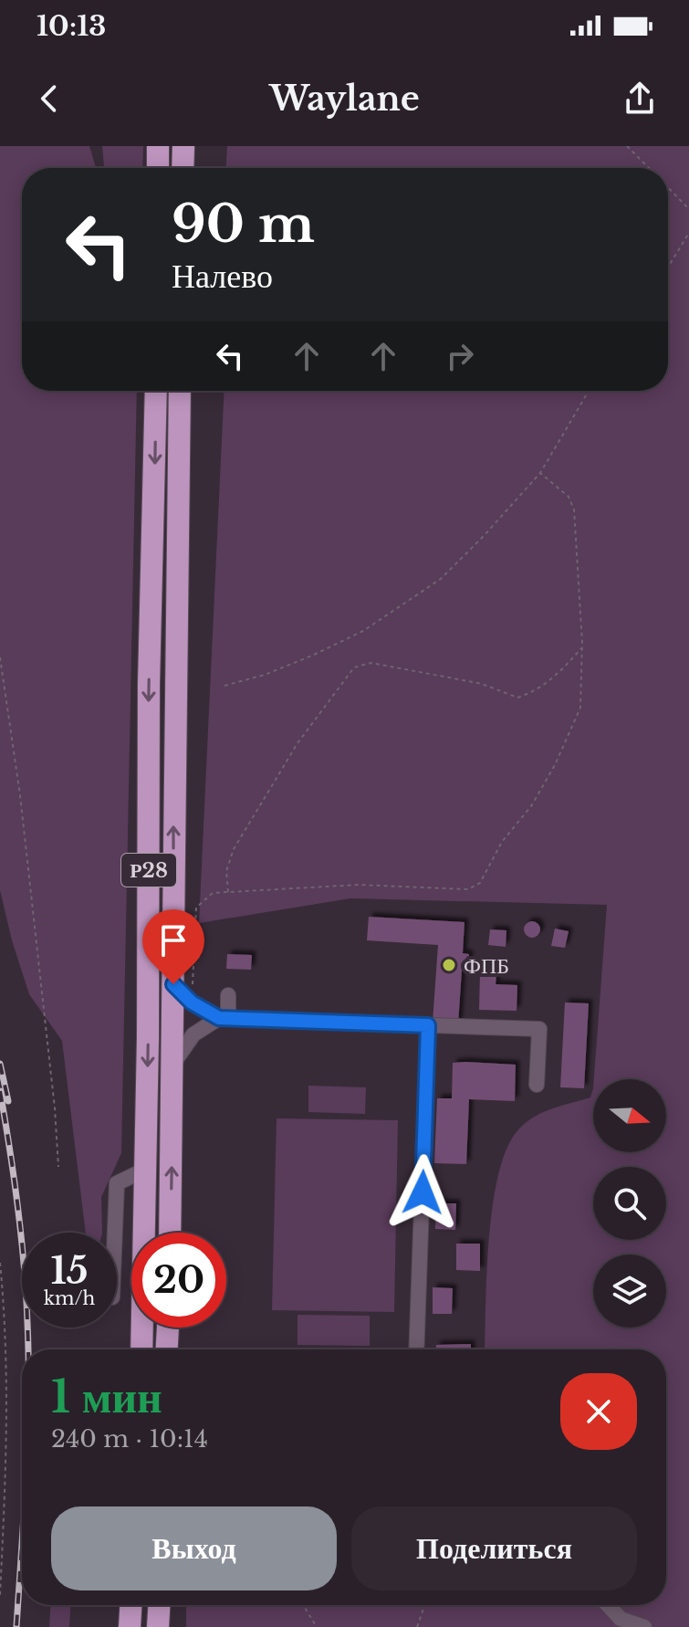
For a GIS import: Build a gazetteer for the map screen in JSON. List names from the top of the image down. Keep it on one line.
{"streets":{"highway":["Р28"]},"places":["ФПБ"],"north":"right","page":{"status":"10:13","header":"Waylane","turn":["90 m","Налево"],"speed":"15 km/h","limit":"20","heading":["1 мин","240 m · 10:14"],"buttons":["Выход","Поделиться"]}}
